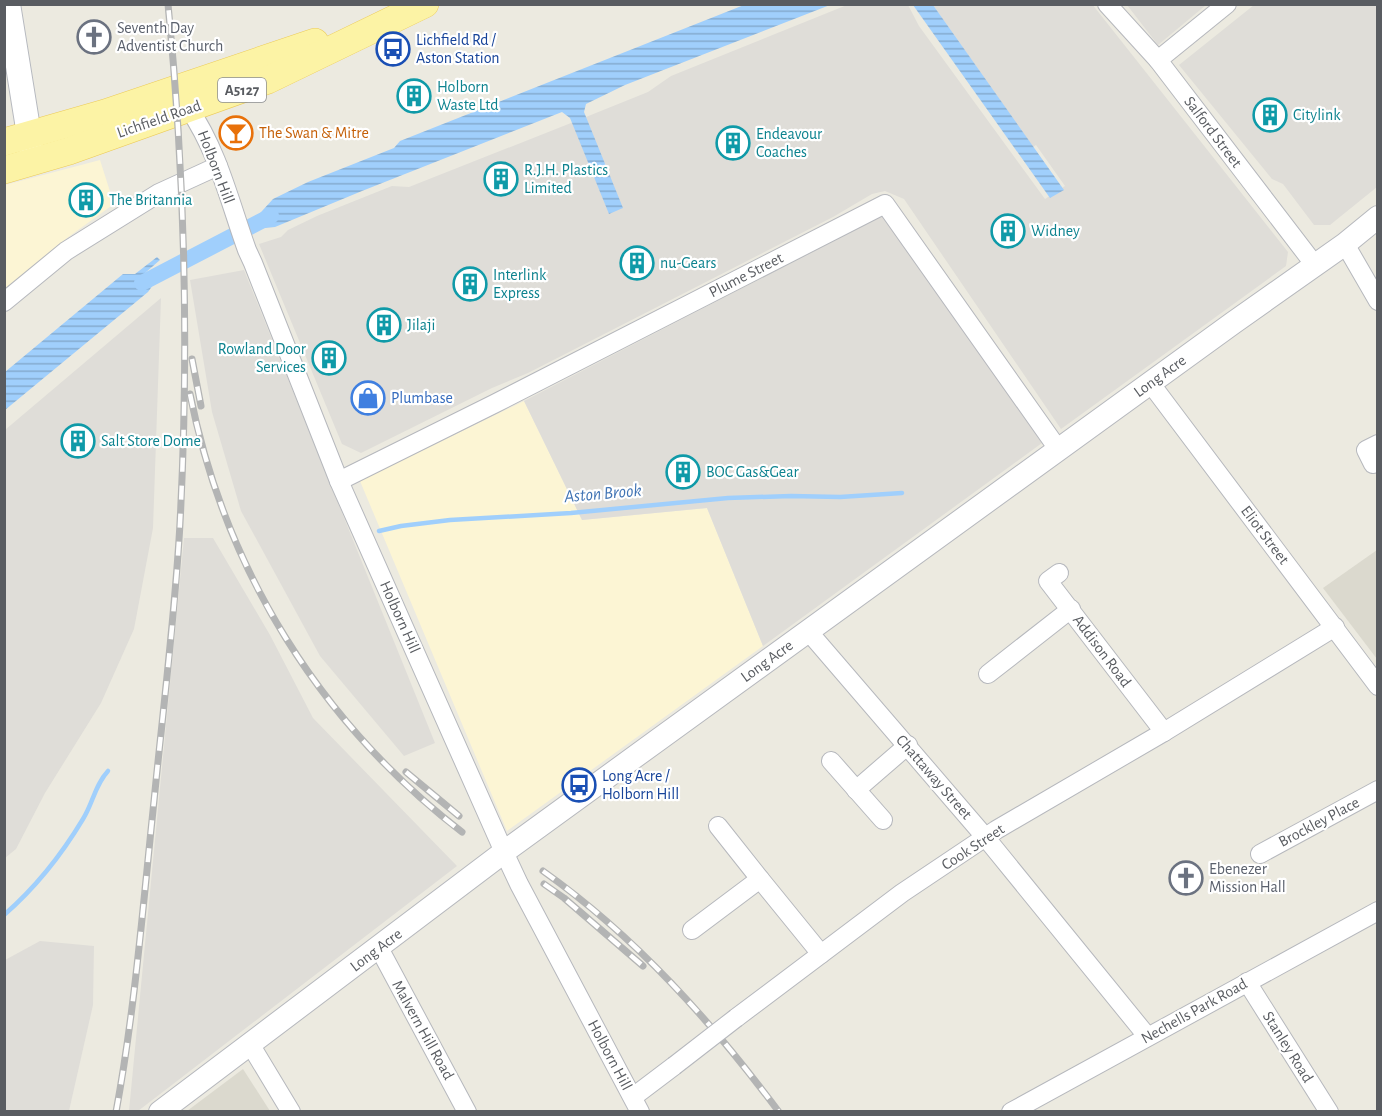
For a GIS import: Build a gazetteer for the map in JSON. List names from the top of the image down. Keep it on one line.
{"streets":{"main road":["A5127","Lichfield Road"],"street":["Salford Street","Holborn Hill","Plume Street","Long Acre","Eliot Street","Addison Road","Chattaway Street","Brockley Place","Cook Street","Nechells Park Road","Malvern Hill Road","Stanley Road"]},"crossings":[["Lichfield Road","Holborn Hill"],["Salford Street","Long Acre"],["Holborn Hill","Plume Street"],["Holborn Hill","Long Acre"],["Holborn Hill","Cook Street"],["Plume Street","Long Acre"],["Long Acre","Eliot Street"],["Long Acre","Chattaway Street"],["Long Acre","Malvern Hill Road"],["Eliot Street","Cook Street"],["Addison Road","Cook Street"],["Chattaway Street","Cook Street"],["Chattaway Street","Nechells Park Road"],["Nechells Park Road","Stanley Road"]],"water":["Aston Brook"],"places":{"church":["Seventh Day Adventist Church","Ebenezer Mission Hall"],"bus stop":["Lichfield Rd / Aston Station","Long Acre / Holborn Hill"],"building":["Holborn Waste Ltd","Citylink","Endeavour Coaches","R.J.H. Plastics Limited","The Britannia","Widney","nu-Gears","Interlink Express","Jilaji","Rowland Door Services","Salt Store Dome","BOC Gas&Gear"],"bar":["The Swan & Mitre"],"shop":["Plumbase"]}}
